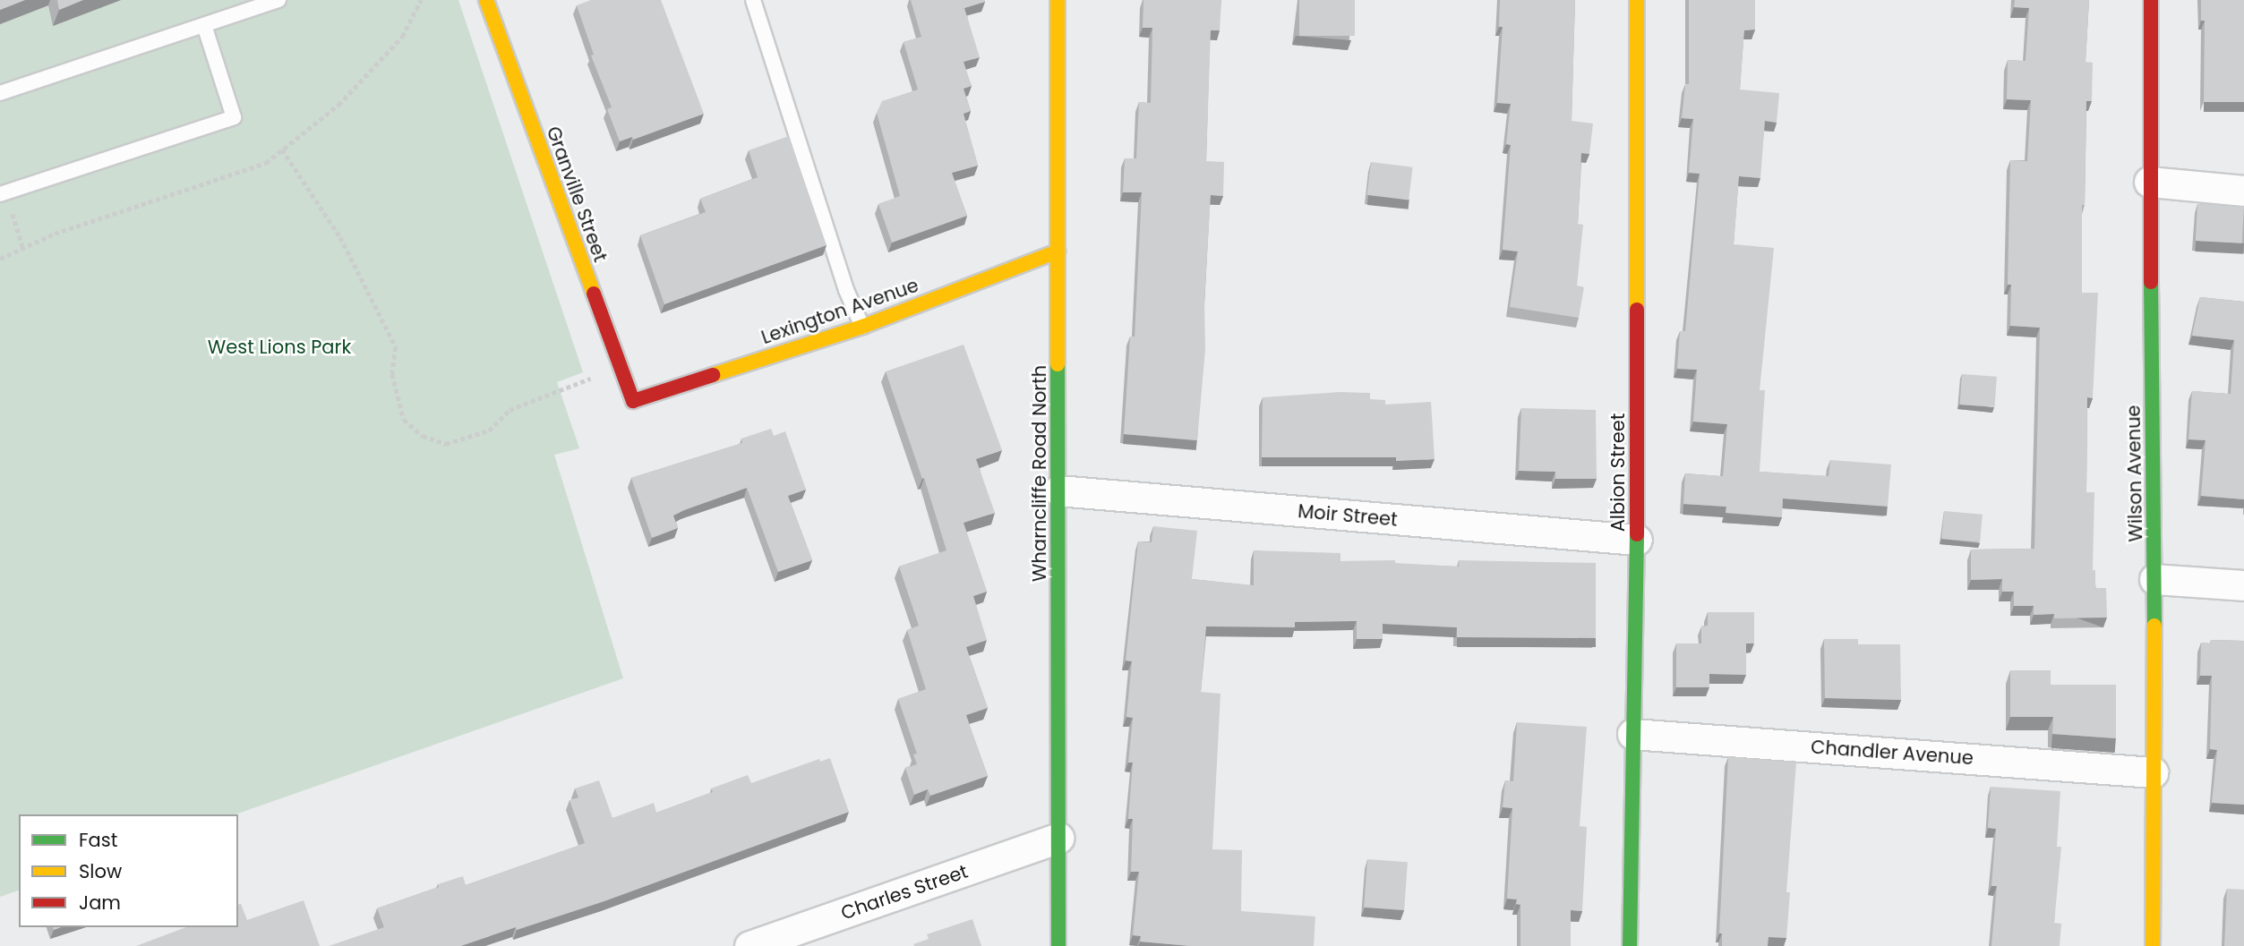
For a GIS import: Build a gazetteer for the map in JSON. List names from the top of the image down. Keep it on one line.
{"streets":{"street":["Granville Street","Lexington Avenue","Albion Street","Wharncliffe Road North","Wilson Avenue","Moir Street","Chandler Avenue","Charles Street"]},"crossings":[["Granville Street","Lexington Avenue"],["Lexington Avenue","Wharncliffe Road North"],["Albion Street","Moir Street"],["Albion Street","Chandler Avenue"],["Wharncliffe Road North","Moir Street"],["Wharncliffe Road North","Charles Street"],["Wilson Avenue","Chandler Avenue"]],"parks":["West Lions Park"],"legend":["Fast","Slow","Jam"]}
